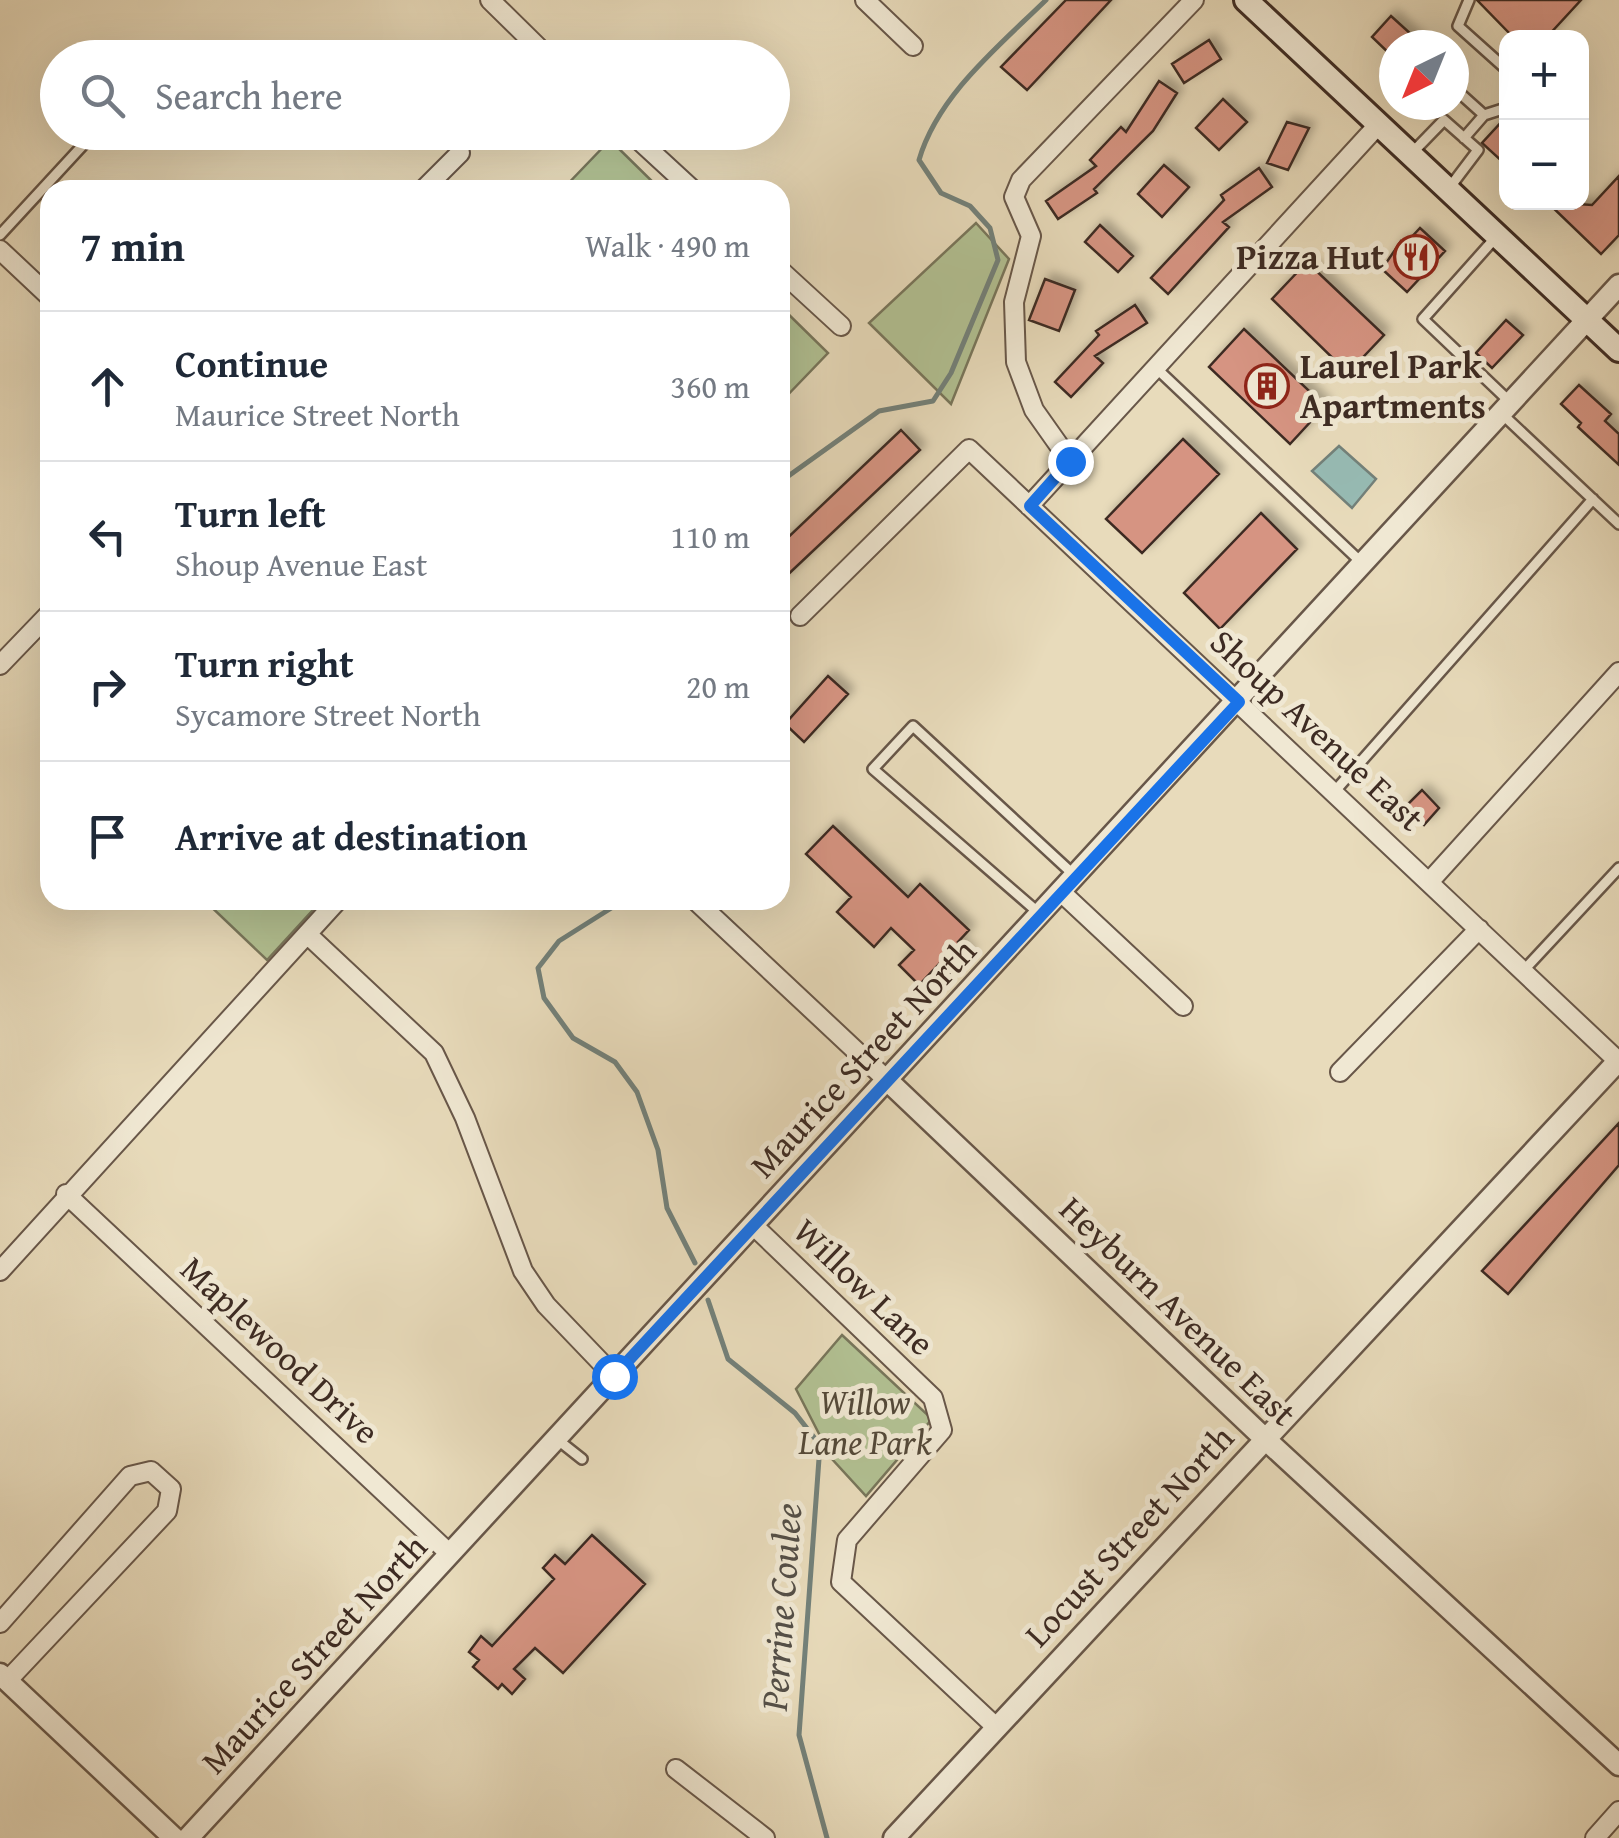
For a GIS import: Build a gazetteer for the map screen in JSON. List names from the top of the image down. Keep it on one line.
{"streets":{"street":["Shoup Avenue East","Maurice Street North","Willow Lane","Heyburn Avenue East","Maplewood Drive","Locust Street North"]},"crossings":[["Shoup Avenue East","Maurice Street North"],["Shoup Avenue East","Locust Street North"],["Maurice Street North","Willow Lane"],["Maurice Street North","Heyburn Avenue East"],["Maurice Street North","Maplewood Drive"],["Willow Lane","Locust Street North"],["Heyburn Avenue East","Locust Street North"]],"water":["Perrine Coulee"],"parks":["Willow Lane Park"],"places":{"restaurant":["Pizza Hut"],"building":["Laurel Park Apartments"]},"north":"bottom left","page":{"map_buttons":["+","−"],"search":"Search here","heading":["7 min","Walk · 490 m"],"list":[["Continue","Maurice Street North","360 m"],["Turn left","Shoup Avenue East","110 m"],["Turn right","Sycamore Street North","20 m"],"Arrive at destination"]}}
